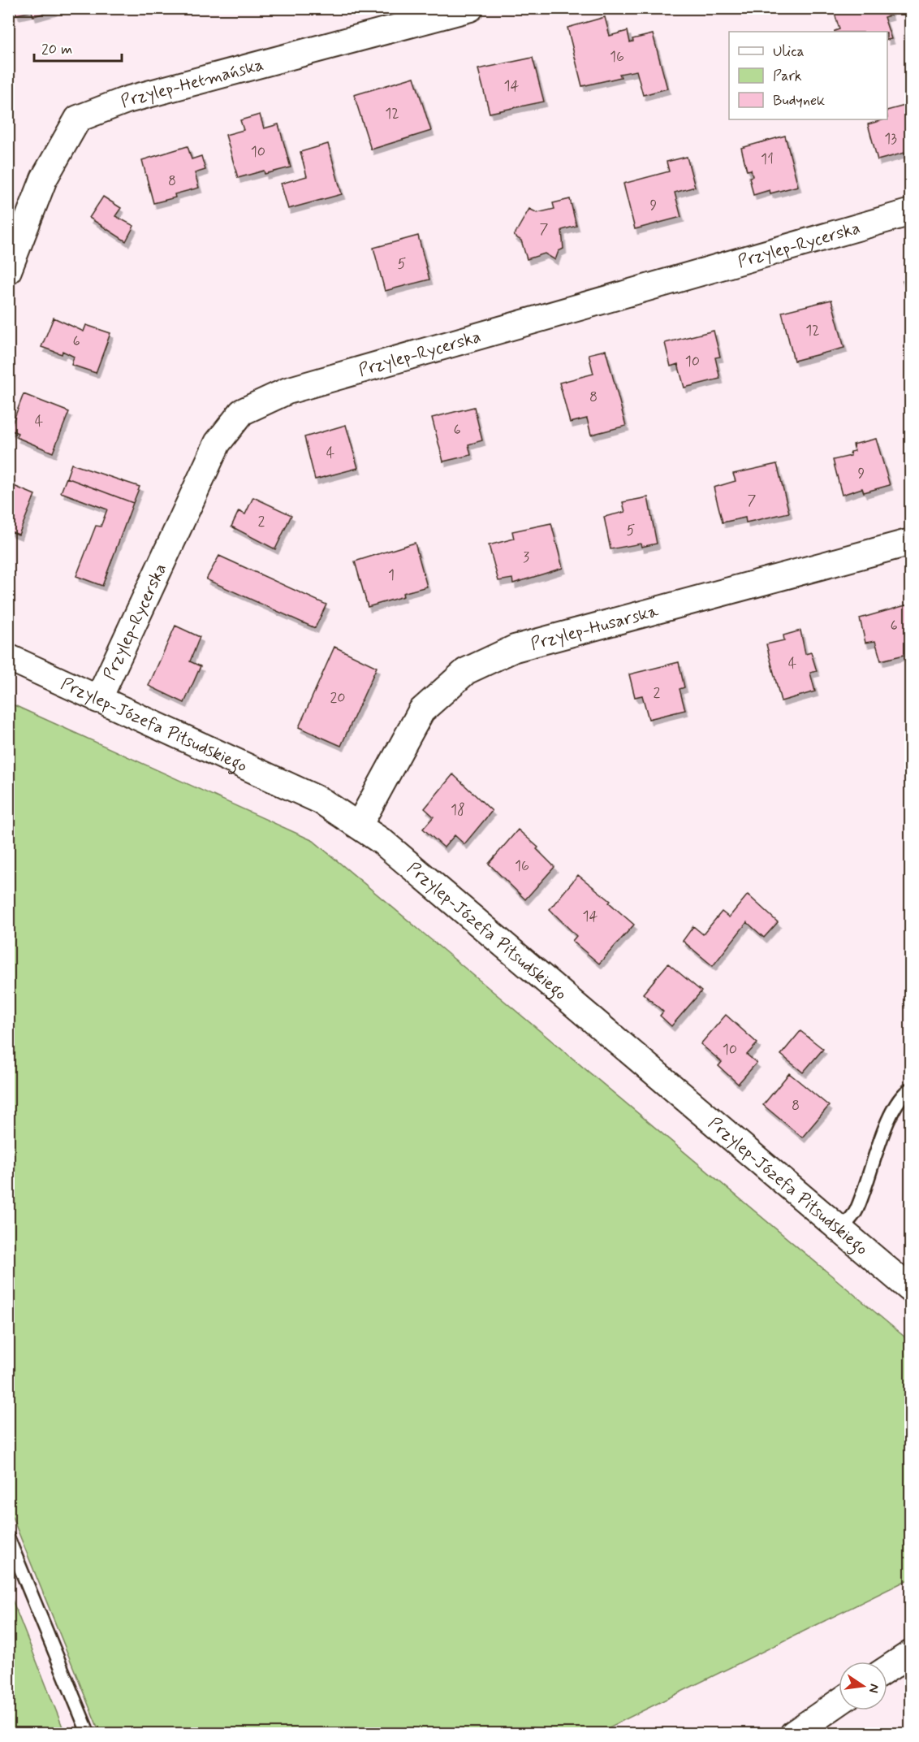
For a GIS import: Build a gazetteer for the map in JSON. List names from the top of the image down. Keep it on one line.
{"streets":{"street":["Przylep-Hetmańska","Przylep-Rycerska","Przylep-Husarska","Przylep-Józefa Piłsudskiego"]},"crossings":[["Przylep-Rycerska","Przylep-Józefa Piłsudskiego"],["Przylep-Husarska","Przylep-Józefa Piłsudskiego"]],"house_numbers":["16","14","12","13","10","11","8","9","7","5","12","6","10","8","4","6","4","9","7","2","5","3","1","6","4","2","20","18","16","14","10","8"],"legend":["Ulica","Park","Budynek"],"scale_bar":"20 m","north":"right"}
